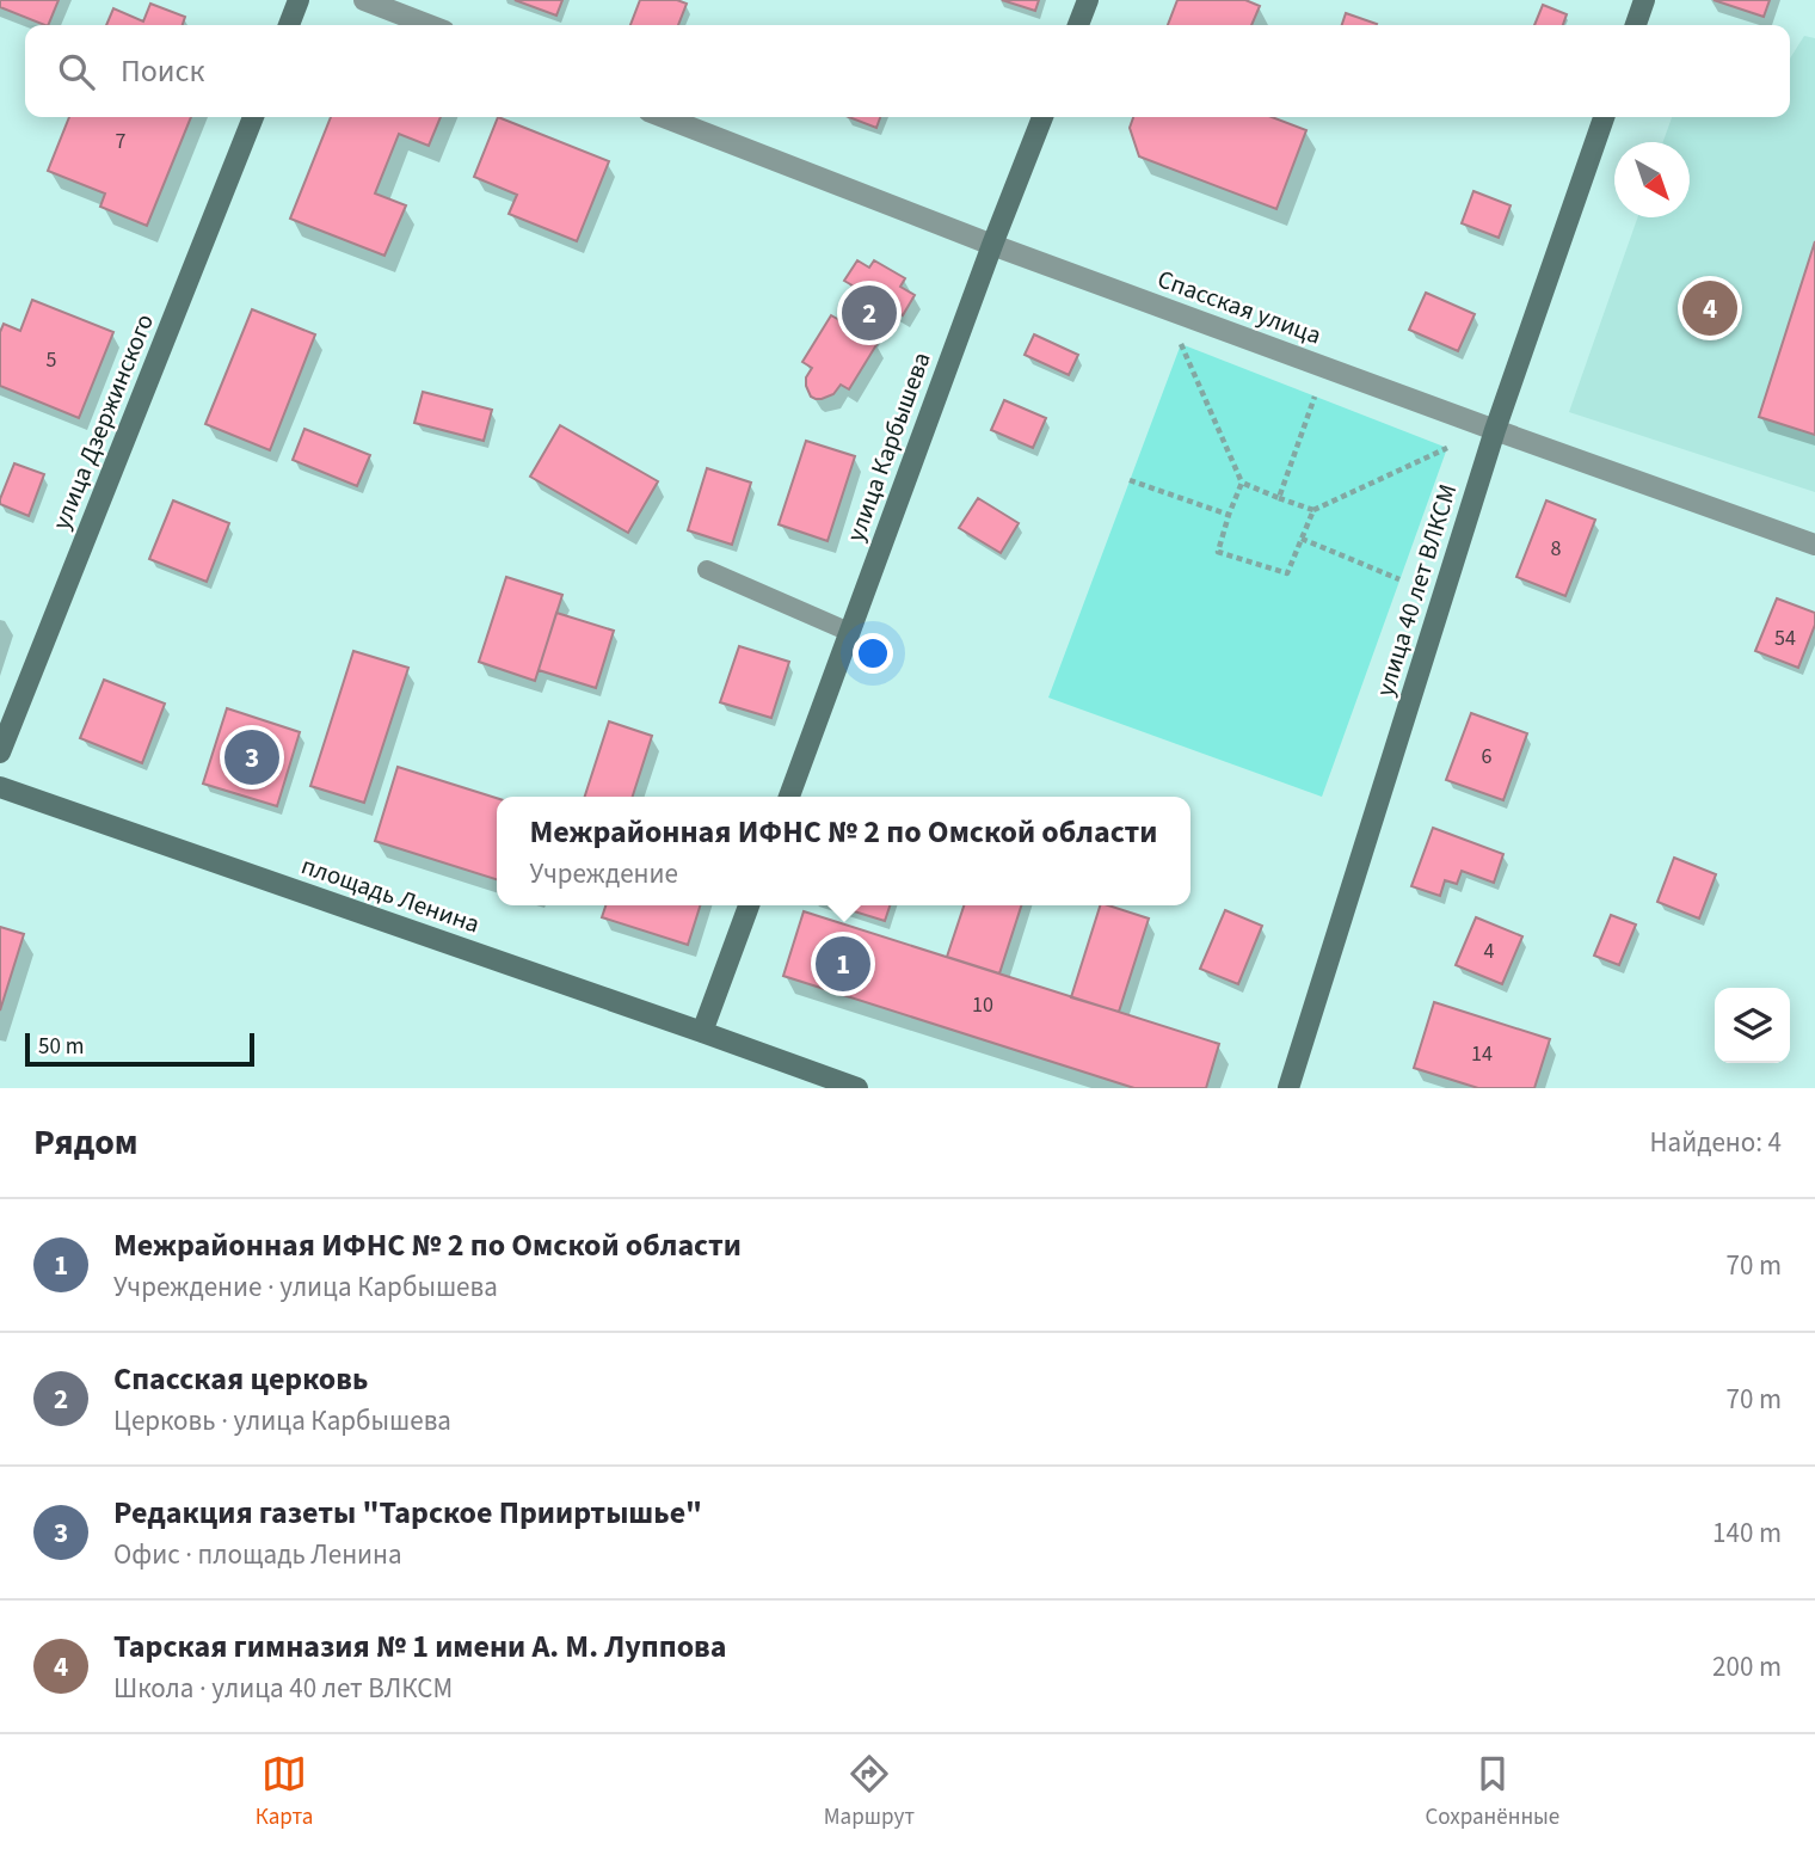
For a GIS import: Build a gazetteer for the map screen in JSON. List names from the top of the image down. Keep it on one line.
{"streets":{"street":["Спасская улица","улица Дзержинского","улица Карбышева","улица 40 лет ВЛКСМ","площадь Ленина"]},"crossings":[["Спасская улица","улица Карбышева"],["Спасская улица","улица 40 лет ВЛКСМ"]],"house_numbers":["7","5","8","54","6","4","10","14"],"scale_bar":"50 m","north":"bottom right","page":{"search":"Поиск","pins":["4","2","3","1"],"popup":["Межрайонная ИФНС № 2 по Омской области","Учреждение"],"scale":"50 m","heading":["Рядом","Найдено: 4"],"list":[{"mark":"1","name":"Межрайонная ИФНС № 2 по Омской области","note":"Учреждение · улица Карбышева","value":"70 m"},{"mark":"2","name":"Спасская церковь","note":"Церковь · улица Карбышева","value":"70 m"},{"mark":"3","name":"Редакция газеты \"Тарское Прииртышье\"","note":"Офис · площадь Ленина","value":"140 m"},{"mark":"4","name":"Тарская гимназия № 1 имени А. М. Луппова","note":"Школа · улица 40 лет ВЛКСМ","value":"200 m"}],"nav":["Карта","Маршрут","Сохранённые"]}}
